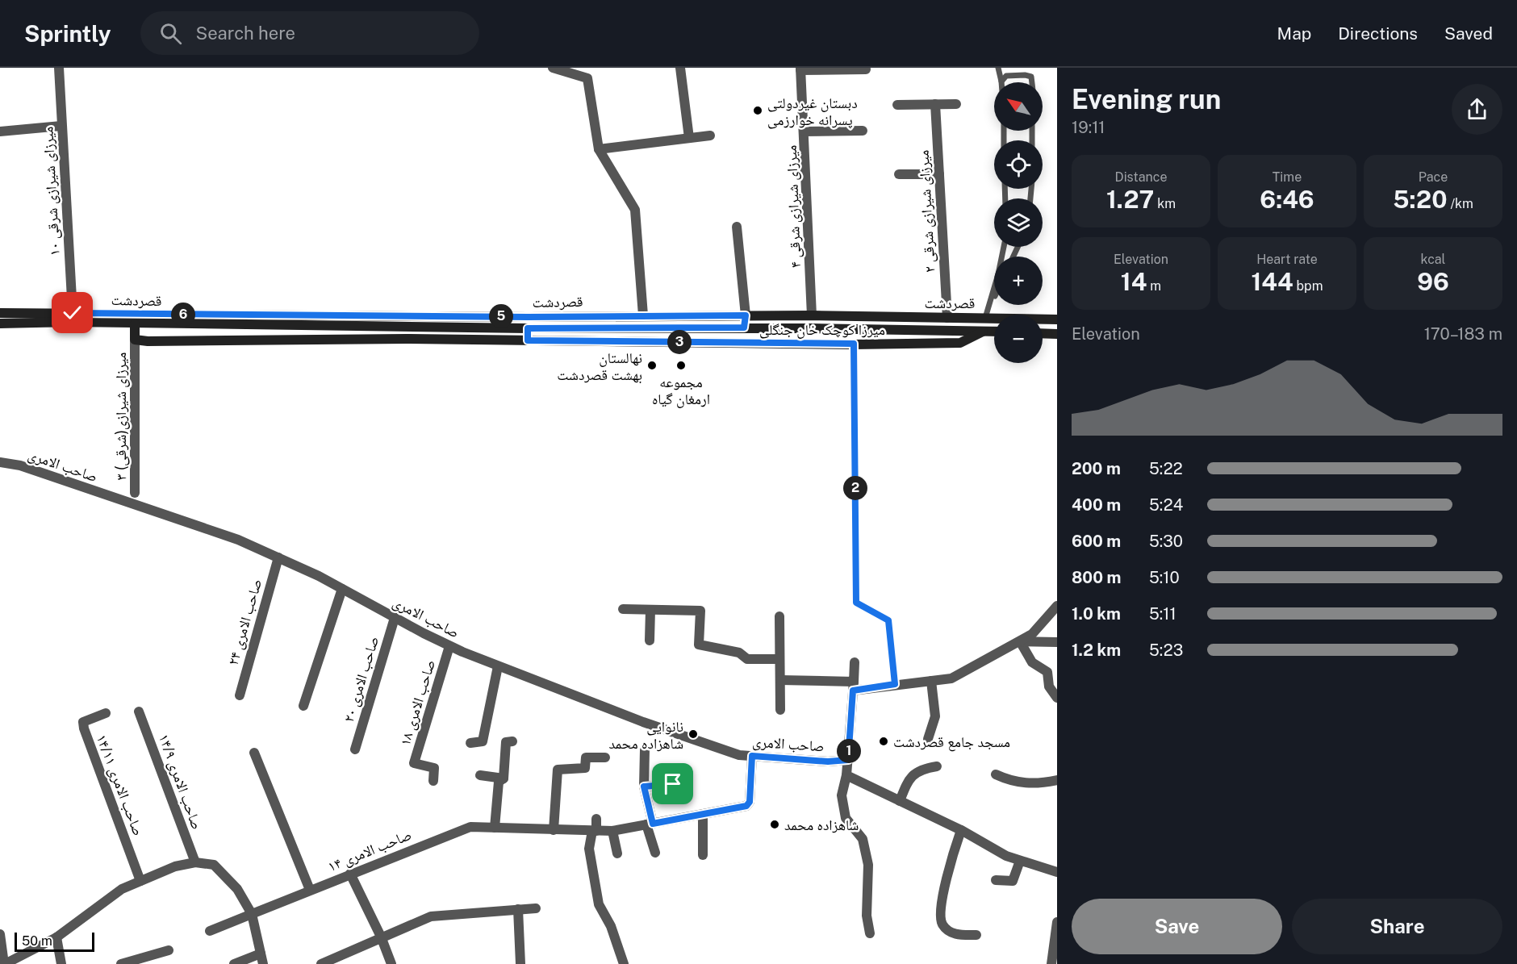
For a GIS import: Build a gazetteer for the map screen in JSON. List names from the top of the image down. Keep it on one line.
{"streets":{"main road":["قصردشت","میرزا کوچک خان جنگلی"],"street":["۱۰ میرزای شیرازی شرقی","۴ میرزای شیرازی شرقی","۲ میرزای شیرازی شرقی","۳ میرزای شیرازی(شرقی)","صاحب الامری","۲۴ صاحب الامری","۲۰ صاحب الامری","۱۸ صاحب الامری","۱۴/۹ صاحب الامری","۱۴/۱۱ صاحب الامری","۱۴ صاحب الامری"]},"crossings":[["۱۰ میرزای شیرازی شرقی","قصردشت"],["۴ میرزای شیرازی شرقی","قصردشت"],["۲ میرزای شیرازی شرقی","قصردشت"],["قصردشت","میرزا کوچک خان جنگلی"],["میرزا کوچک خان جنگلی","۳ میرزای شیرازی(شرقی)"],["صاحب الامری","۲۴ صاحب الامری"],["صاحب الامری","۲۰ صاحب الامری"],["صاحب الامری","۱۸ صاحب الامری"],["صاحب الامری","۱۴ صاحب الامری"]],"places":["دبستان غیردولتی پسرانه خوارزمی","نهالستان بهشت قصردشت","مجموعه ارمغان گیاه","نانوایی شاهزاده محمد","مسجد جامع قصردشت","شاهزاده محمد"],"scale_bar":"50 m","north":"top left","page":{"header":"Sprintly","search":"Search here","nav":["Map","Directions","Saved"],"heading":["Evening run","19:11"],"map_buttons":["+","−"],"stats":[["Distance","1.27 km"],["Time","6:46"],["Pace","5:20 /km"],["Elevation","14 m"],["Heart rate","144 bpm"],["kcal","96"]],"pins":["6","5","3","2","1"],"chart":["Elevation","170–183 m"],"list":[{"name":"200 m","note":"5:22"},{"name":"400 m","note":"5:24"},{"name":"600 m","note":"5:30"},{"name":"800 m","note":"5:10"},{"name":"1.0 km","note":"5:11"},{"name":"1.2 km","note":"5:23"}],"buttons":["Save","Share"],"scale":"50 m"}}
